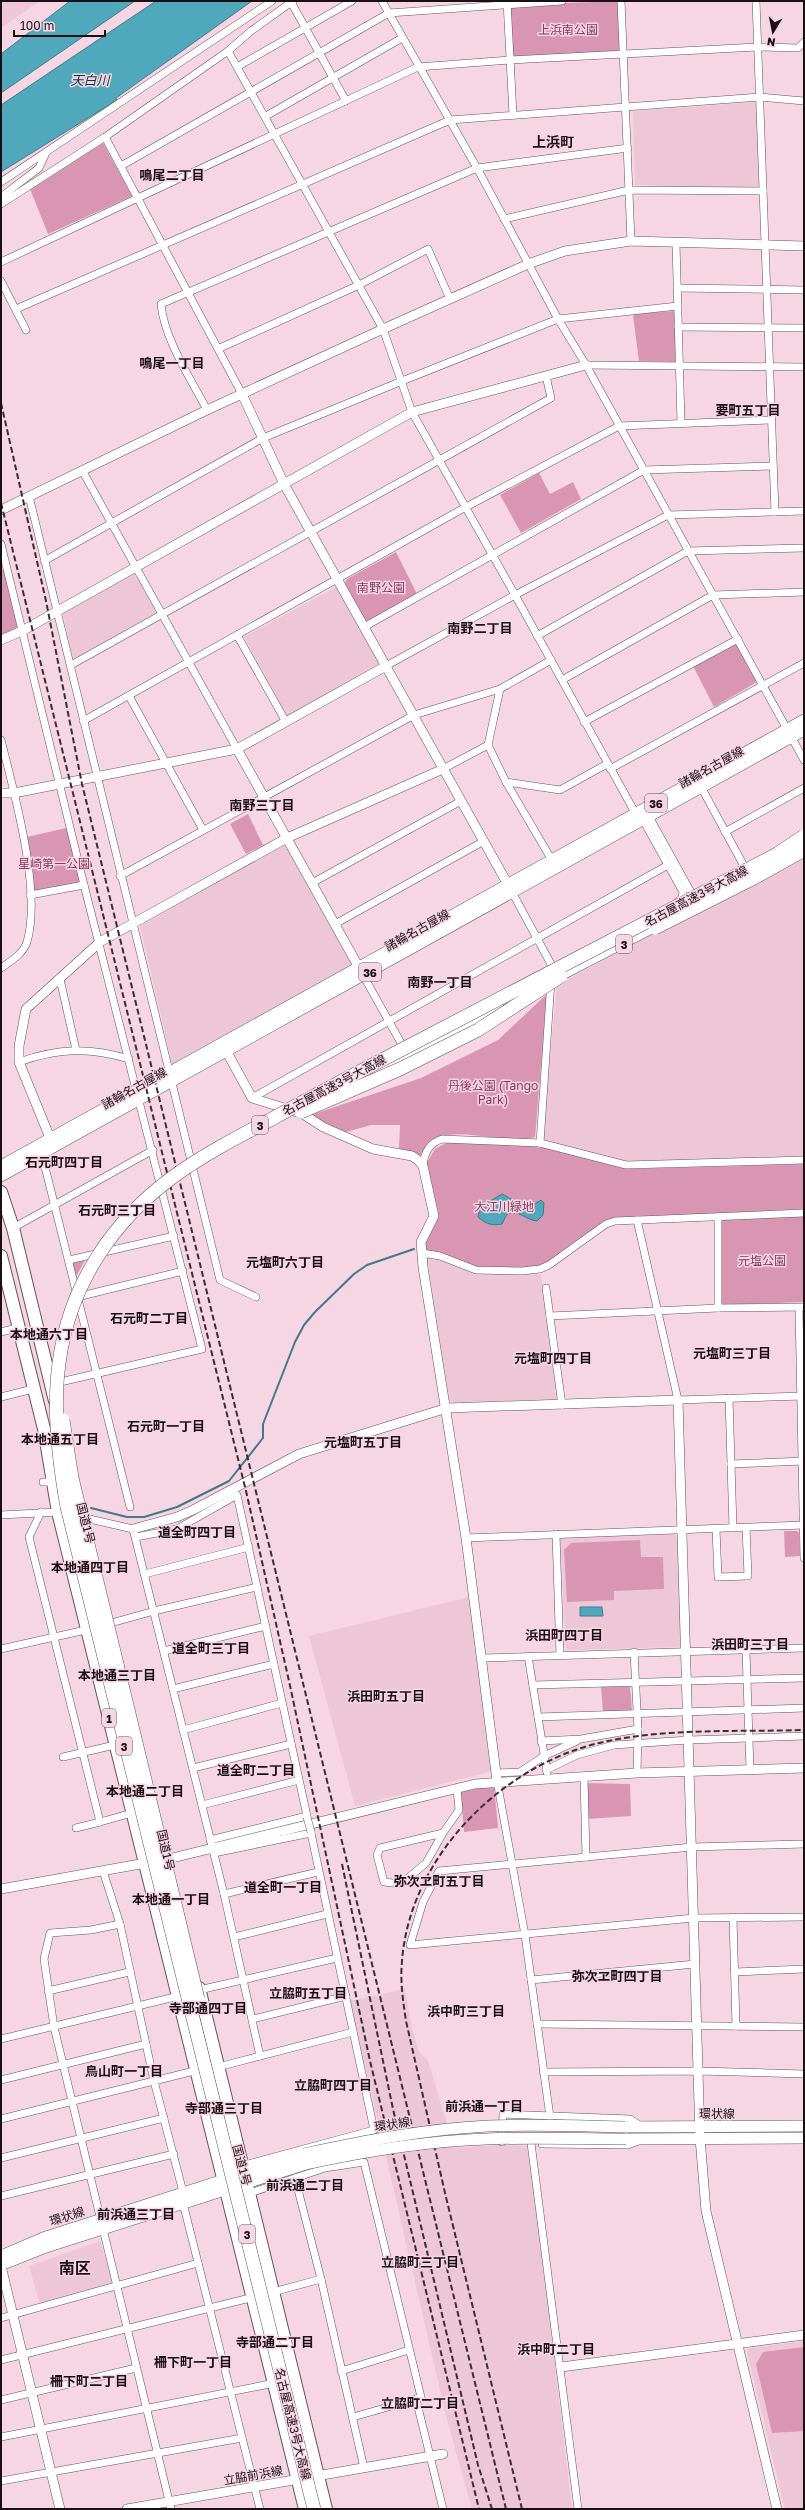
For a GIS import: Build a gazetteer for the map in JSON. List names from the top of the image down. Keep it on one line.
{"streets":{"highway":["名古屋高速3号大高線","3","国道1号","1"],"main road":["諸輪名古屋線","36","環状線"],"street":["立脇前浜線"]},"crossings":[["名古屋高速3号大高線","3"],["名古屋高速3号大高線","国道1号"],["3","国道1号"],["国道1号","環状線"],["国道1号","立脇前浜線"]],"districts":["上浜町","鳴尾二丁目","鳴尾一丁目","要町五丁目","南野二丁目","南野三丁目","南野一丁目","石元町四丁目","石元町三丁目","元塩町六丁目","石元町二丁目","本地通六丁目","元塩町三丁目","元塩町四丁目","石元町一丁目","本地通五丁目","元塩町五丁目","道全町四丁目","本地通四丁目","浜田町四丁目","浜田町三丁目","道全町三丁目","本地通三丁目","浜田町五丁目","道全町二丁目","本地通二丁目","弥次ヱ町五丁目","道全町一丁目","本地通一丁目","弥次ヱ町四丁目","立脇町五丁目","寺部通四丁目","浜中町三丁目","鳥山町一丁目","立脇町四丁目","前浜通一丁目","寺部通三丁目","前浜通二丁目","前浜通三丁目","立脇町三丁目","南区","寺部通二丁目","浜中町二丁目","柵下町一丁目","柵下町二丁目","立脇町二丁目"],"water":["天白川"],"parks":["上浜南公園","南野公園","星崎第一公園","丹後公園 (Tango Park)","大江川緑地","元塩公園"],"scale_bar":"100 m","north":"bottom"}
